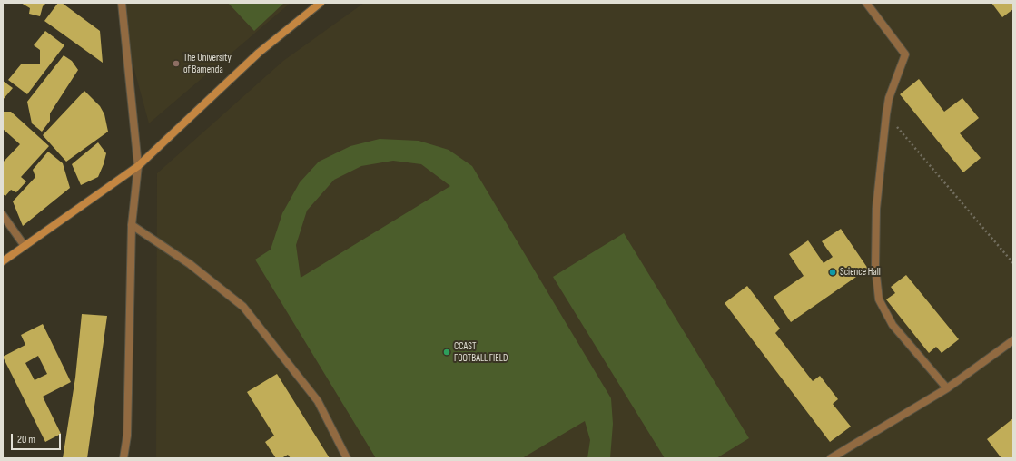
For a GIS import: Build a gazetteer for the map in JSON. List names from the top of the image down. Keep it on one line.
{"places":["The University of Bamenda","Science Hall","CCAST FOOTBALL FIELD"],"scale_bar":"20 m"}
